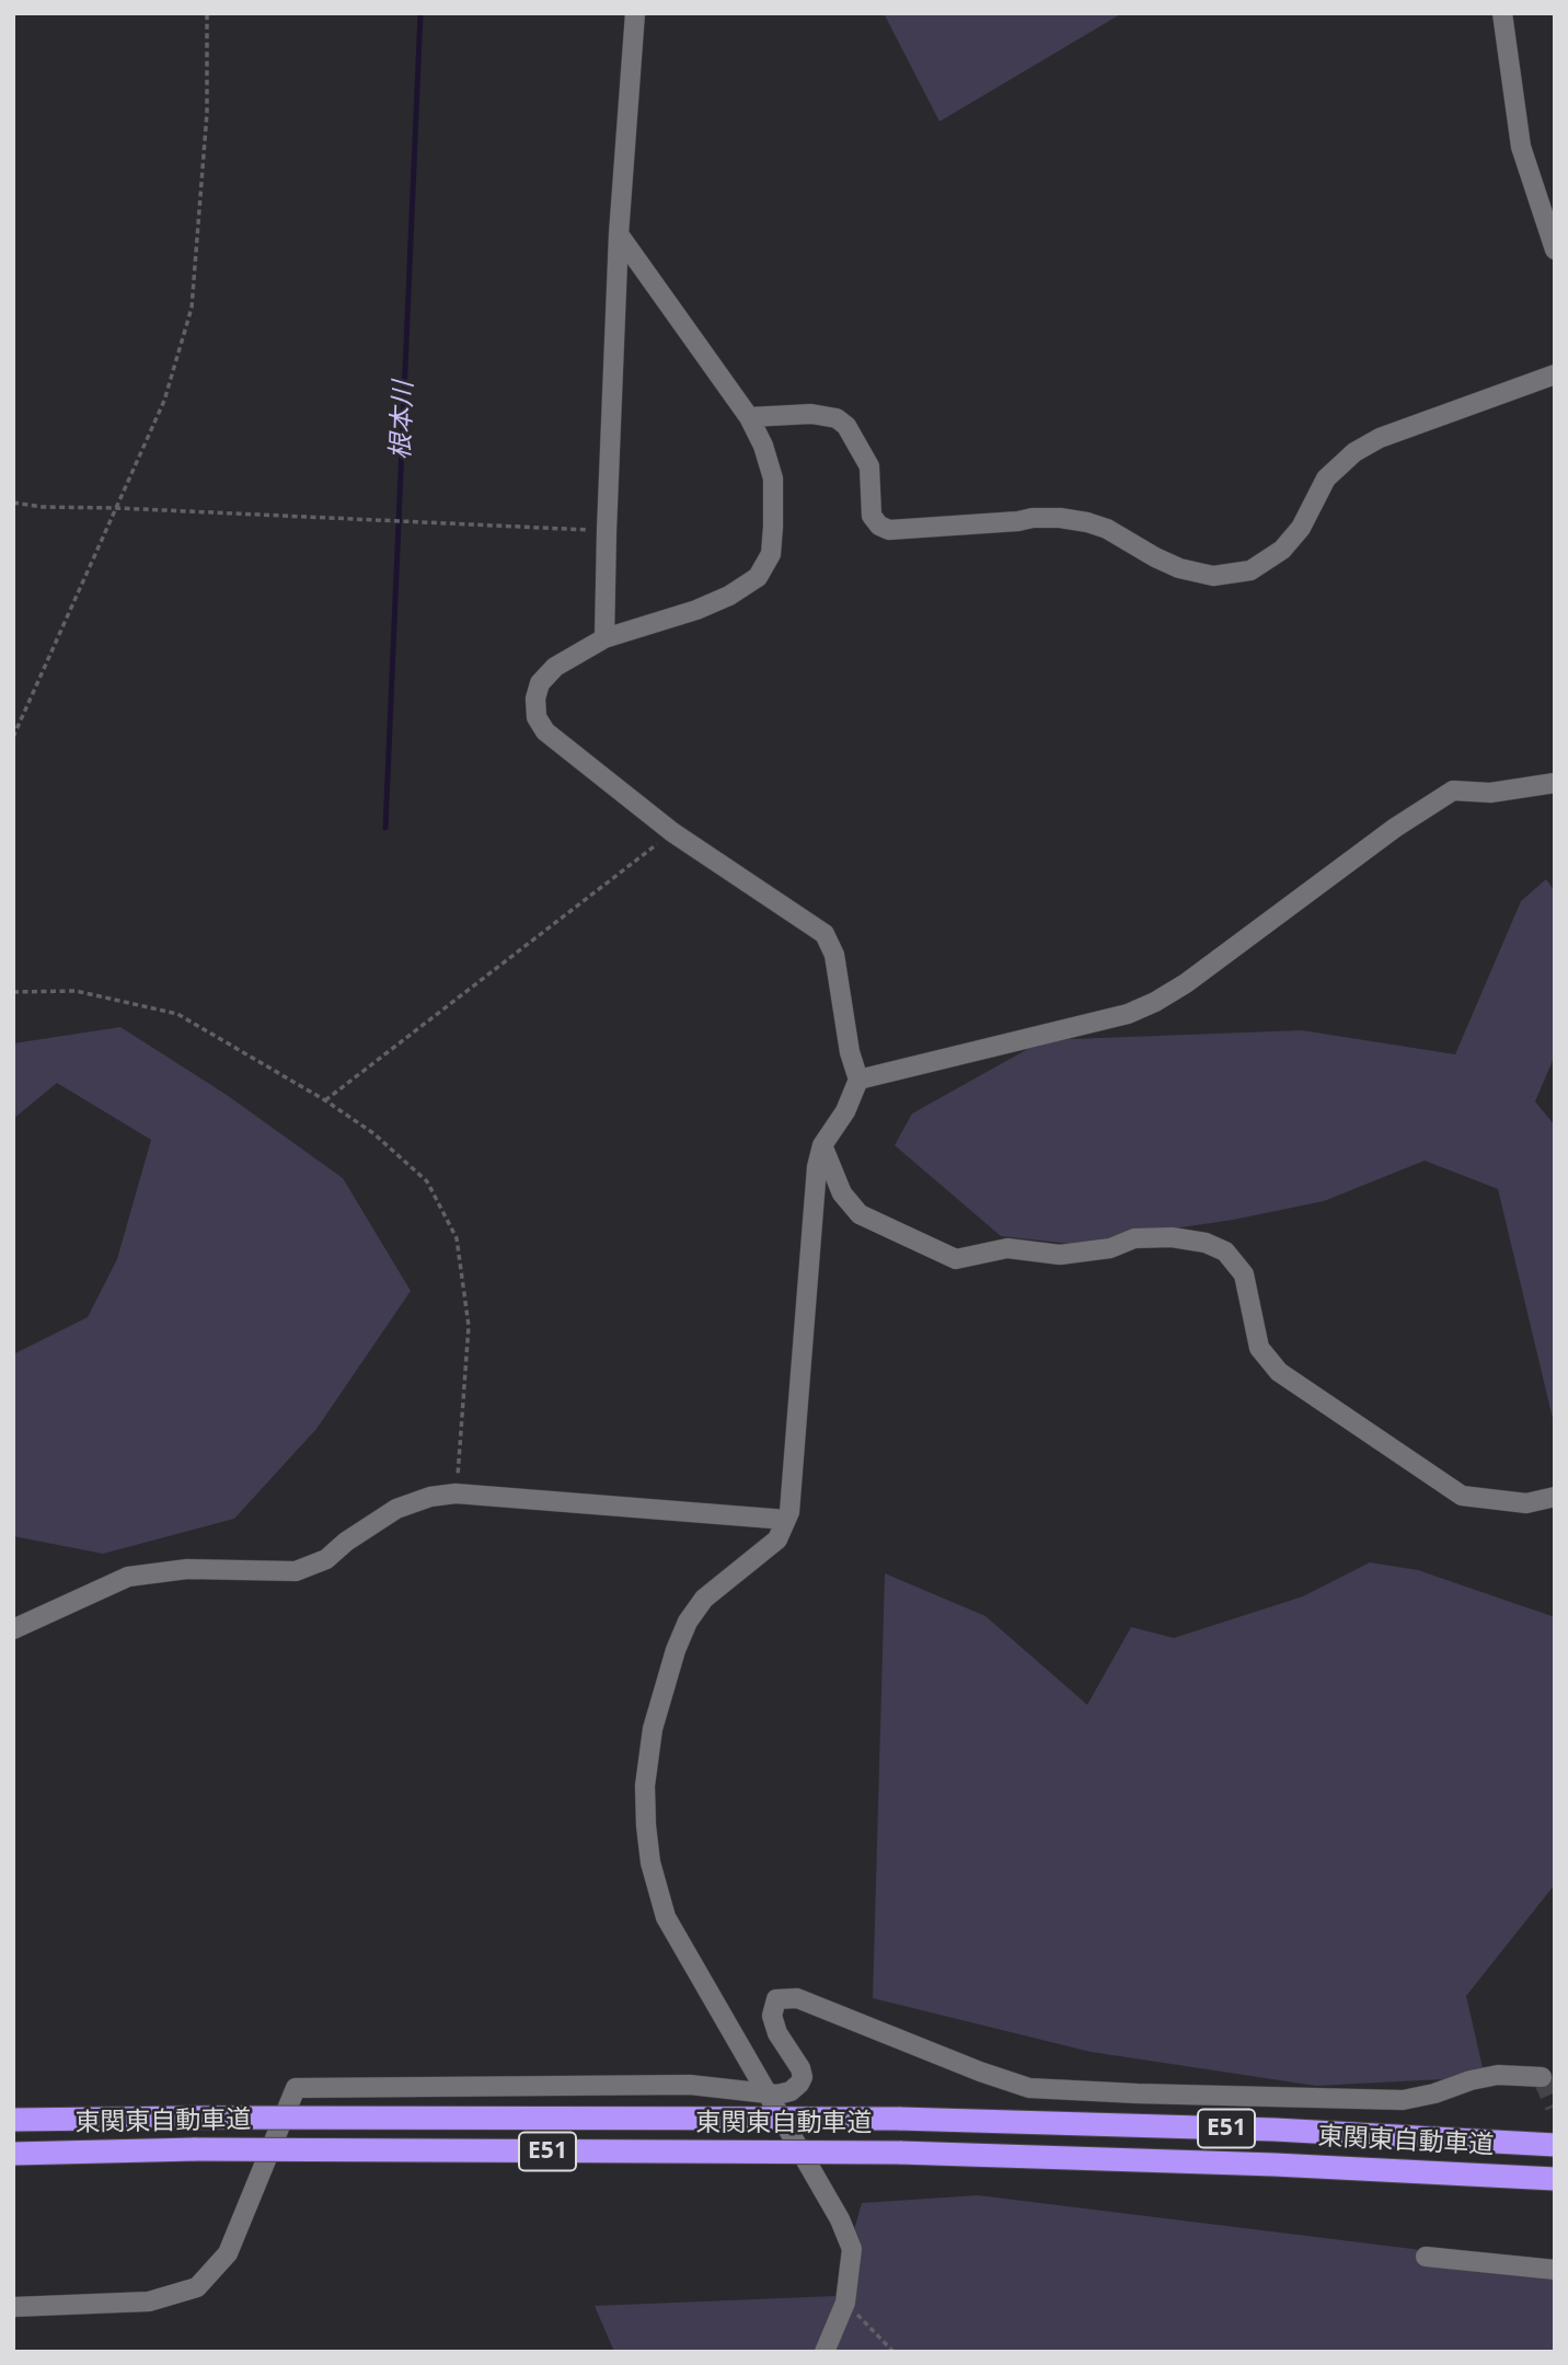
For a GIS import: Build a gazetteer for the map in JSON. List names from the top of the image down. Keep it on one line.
{"streets":{"highway":["東関東自動車道","E51"]},"water":["根本川"]}
